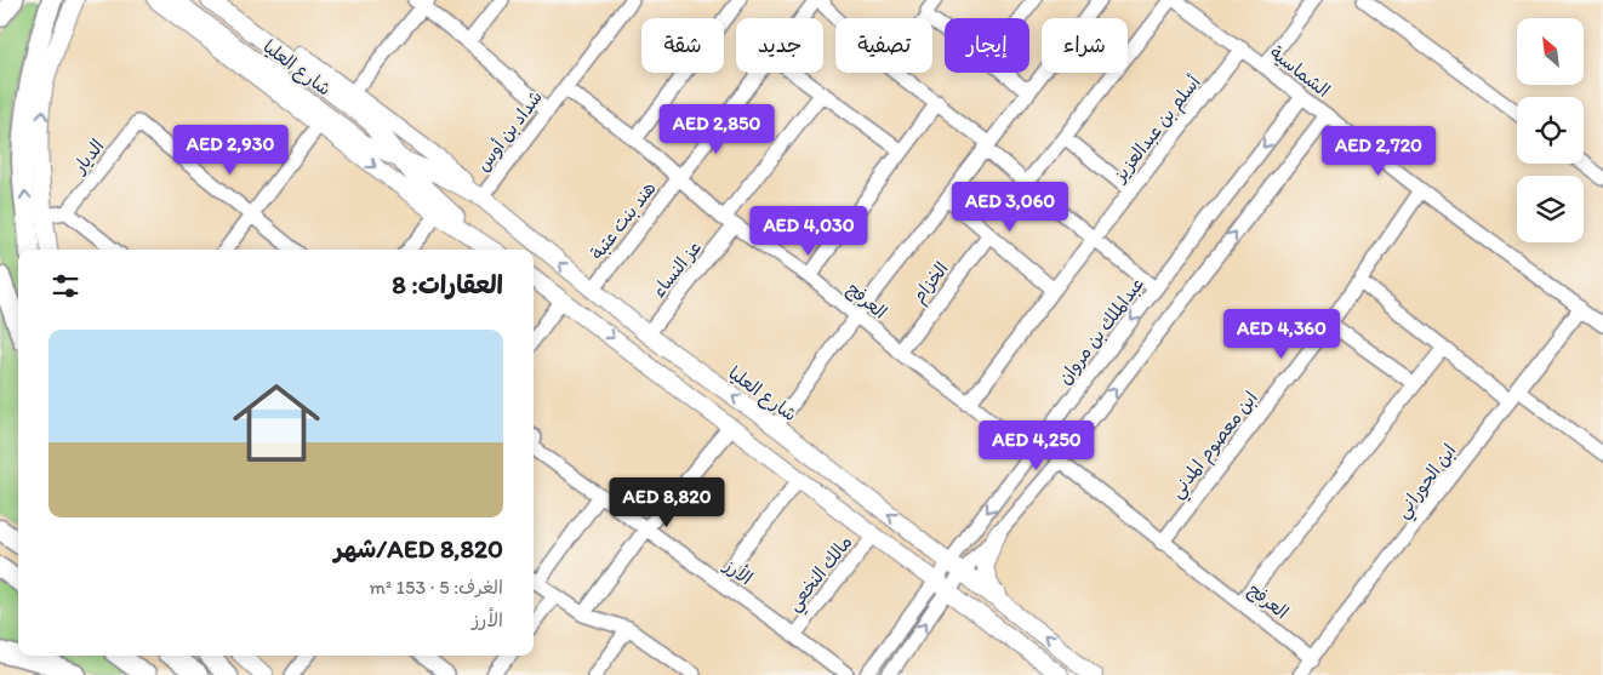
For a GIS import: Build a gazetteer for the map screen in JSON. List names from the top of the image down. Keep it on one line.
{"streets":{"main road":["شارع العليا"],"street":["الشماسية","أسلم بن عبدالعزيز","شداد بن أوس","الديار","هند بنت عتبة","عز النساء","الخزام","العرفج","عبدالملك بن مروان","ابن معصوم المدني","ابن الحوراني","الأرز","مالك النخعي"]},"crossings":[["شارع العليا","شداد بن أوس"],["شارع العليا","هند بنت عتبة"],["شارع العليا","عز النساء"],["شارع العليا","عبدالملك بن مروان"],["الشماسية","أسلم بن عبدالعزيز"],["الشماسية","عبدالملك بن مروان"],["الشماسية","ابن معصوم المدني"],["الشماسية","ابن الحوراني"],["أسلم بن عبدالعزيز","العرفج"],["شداد بن أوس","العرفج"],["هند بنت عتبة","العرفج"],["عز النساء","العرفج"],["الخزام","العرفج"],["العرفج","عبدالملك بن مروان"],["العرفج","ابن معصوم المدني"],["العرفج","ابن الحوراني"],["الأرز","مالك النخعي"]],"north":"top left","page":{"chip":["شراء","إيجار","تصفية","جديد","شقة"],"price":["AED 2,850","AED 2,930","AED 2,720","AED 3,060","AED 4,030","AED 4,360","AED 4,250","AED 8,820"],"heading":"العقارات: 8","list":[{"name":"AED 8,820/شهر","note":"الغرف: 5 · 153 m² · الأرز"}]}}
